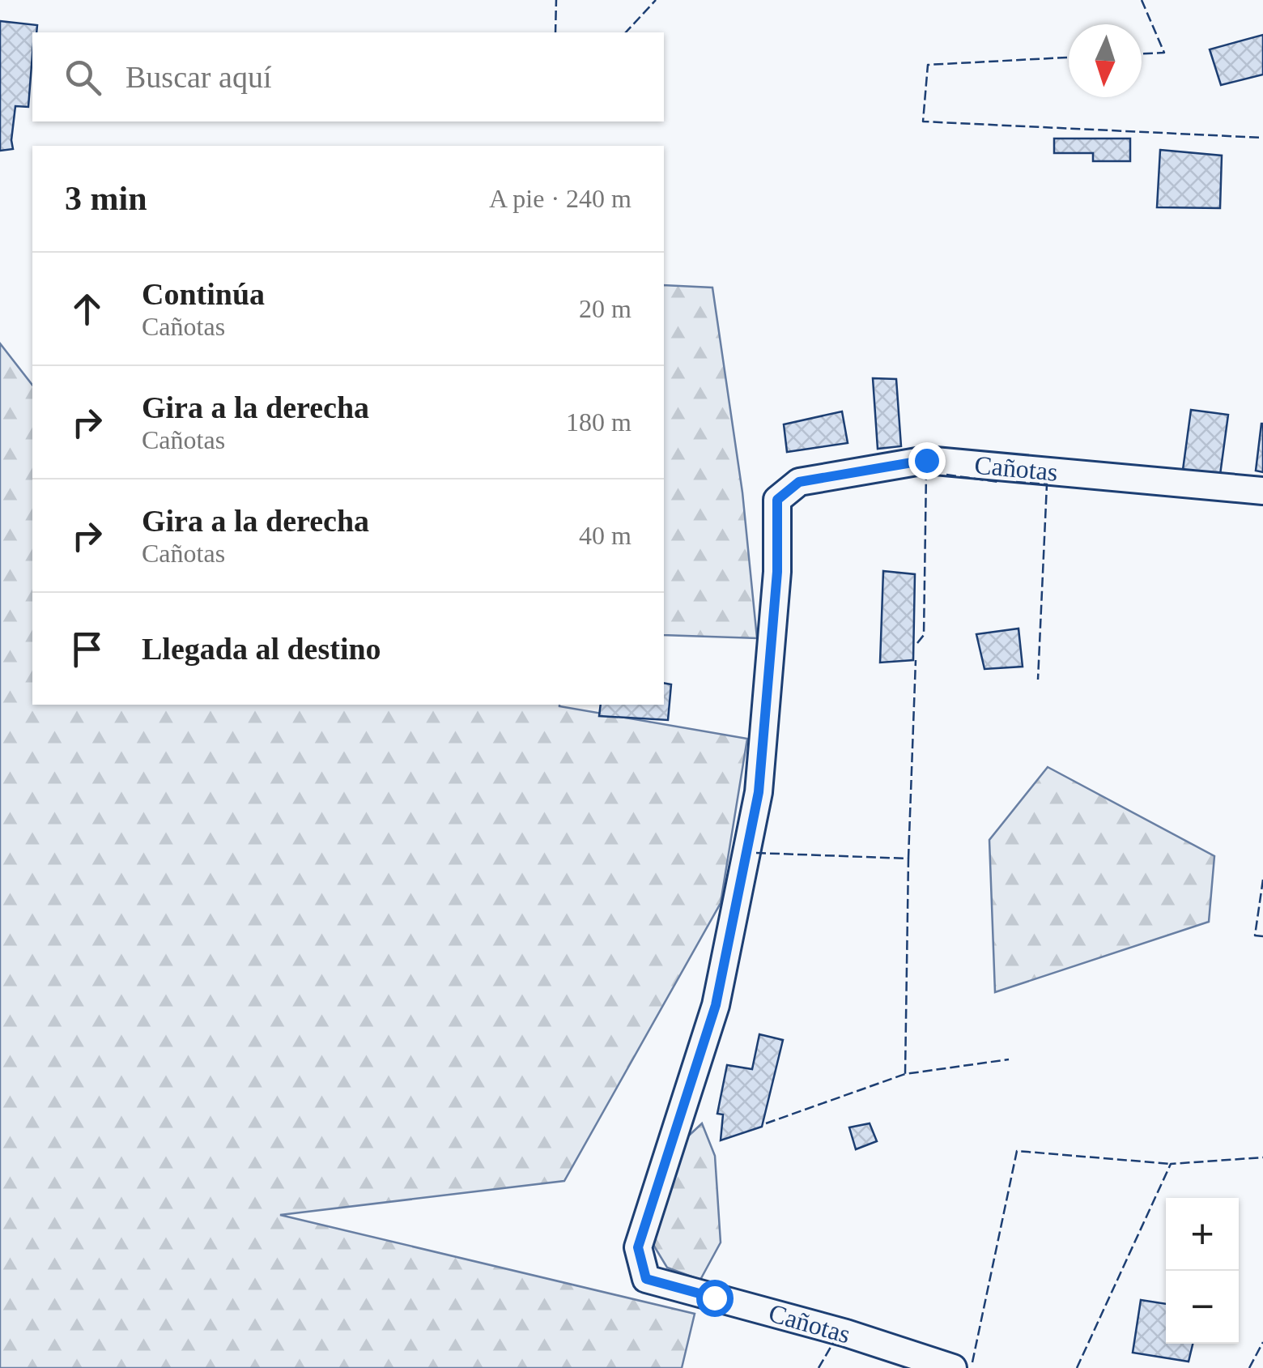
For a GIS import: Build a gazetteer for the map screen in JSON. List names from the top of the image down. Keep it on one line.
{"streets":{"street":["Cañotas"]},"north":"bottom","page":{"search":"Buscar aquí","heading":["3 min","A pie · 240 m"],"list":[["Continúa","Cañotas","20 m"],["Gira a la derecha","Cañotas","180 m"],["Gira a la derecha","Cañotas","40 m"],"Llegada al destino"],"map_buttons":["+","−"]}}
